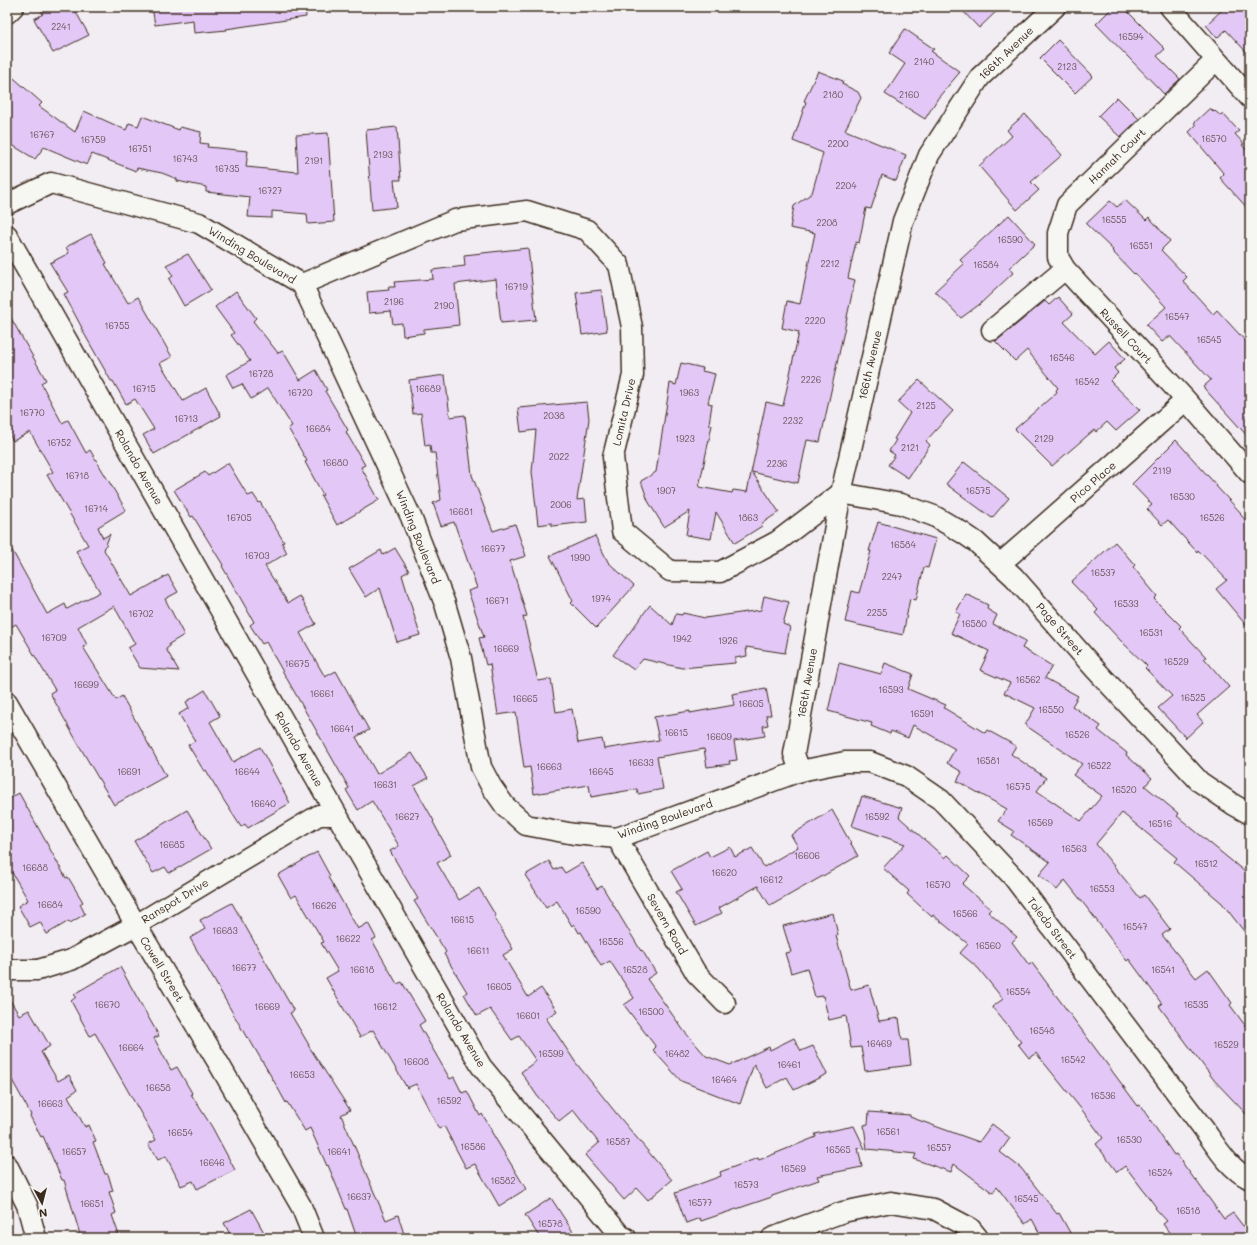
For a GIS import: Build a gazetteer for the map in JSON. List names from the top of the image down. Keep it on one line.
{"streets":{"street":["166th Avenue","Hannah Court","Winding Boulevard","Russell Court","Lomita Drive","Rolando Avenue","Pico Place","Page Street","Ranspot Drive","Severn Road","Toledo Street","Cowell Street"]},"crossings":[["166th Avenue","Winding Boulevard"],["166th Avenue","Lomita Drive"],["166th Avenue","Page Street"],["166th Avenue","Toledo Street"],["Hannah Court","Russell Court"],["Winding Boulevard","Lomita Drive"],["Winding Boulevard","Severn Road"],["Winding Boulevard","Toledo Street"],["Russell Court","Pico Place"],["Lomita Drive","Page Street"],["Rolando Avenue","Ranspot Drive"],["Pico Place","Page Street"],["Ranspot Drive","Cowell Street"]],"house_numbers":["2241","16594","2140","2123","2180","2160","16767","16570","16759","2200","16751","2193","16743","2191","16735","2204","16727","16555","2208","16590","16551","2212","16584","16719","2196","2190","16547","2220","16755","16545","16546","16728","2226","16542","16715","16689","16720","1963","2125","16770","2038","16713","2232","16684","1923","2129","16752","2121","2022","16680","2236","2119","16718","1907","16575","16530","2006","16714","16681","16705","1863","16526","16584","16677","16703","1990","16537","2247","1974","16671","16533","2255","16702","16580","16531","16709","1942","1926","16669","16529","16675","16562","16699","16593","16661","16525","16665","16605","16550","16591","16641","16615","16526","16609","16581","16633","16522","16663","16691","16644","16645","16631","16575","16520","16640","16627","16592","16569","16516","16685","16563","16606","16512","16688","16620","16612","16570","16553","16684","16626","16590","16566","16615","16547","16683","16622","16556","16560","16611","16677","16618","16528","16541","16605","16554","16670","16535","16669","16612","16500","16601","16548","16469","16529","16664","16599","16482","16542","16608","16461","16653","16464","16658","16536","16592","16663","16561","16654","16530","16587","16586","16557","16565","16657","16641","16646","16569","16524","16582","16573","16637","16545","16577","16651","16518","16578"],"north":"bottom"}
